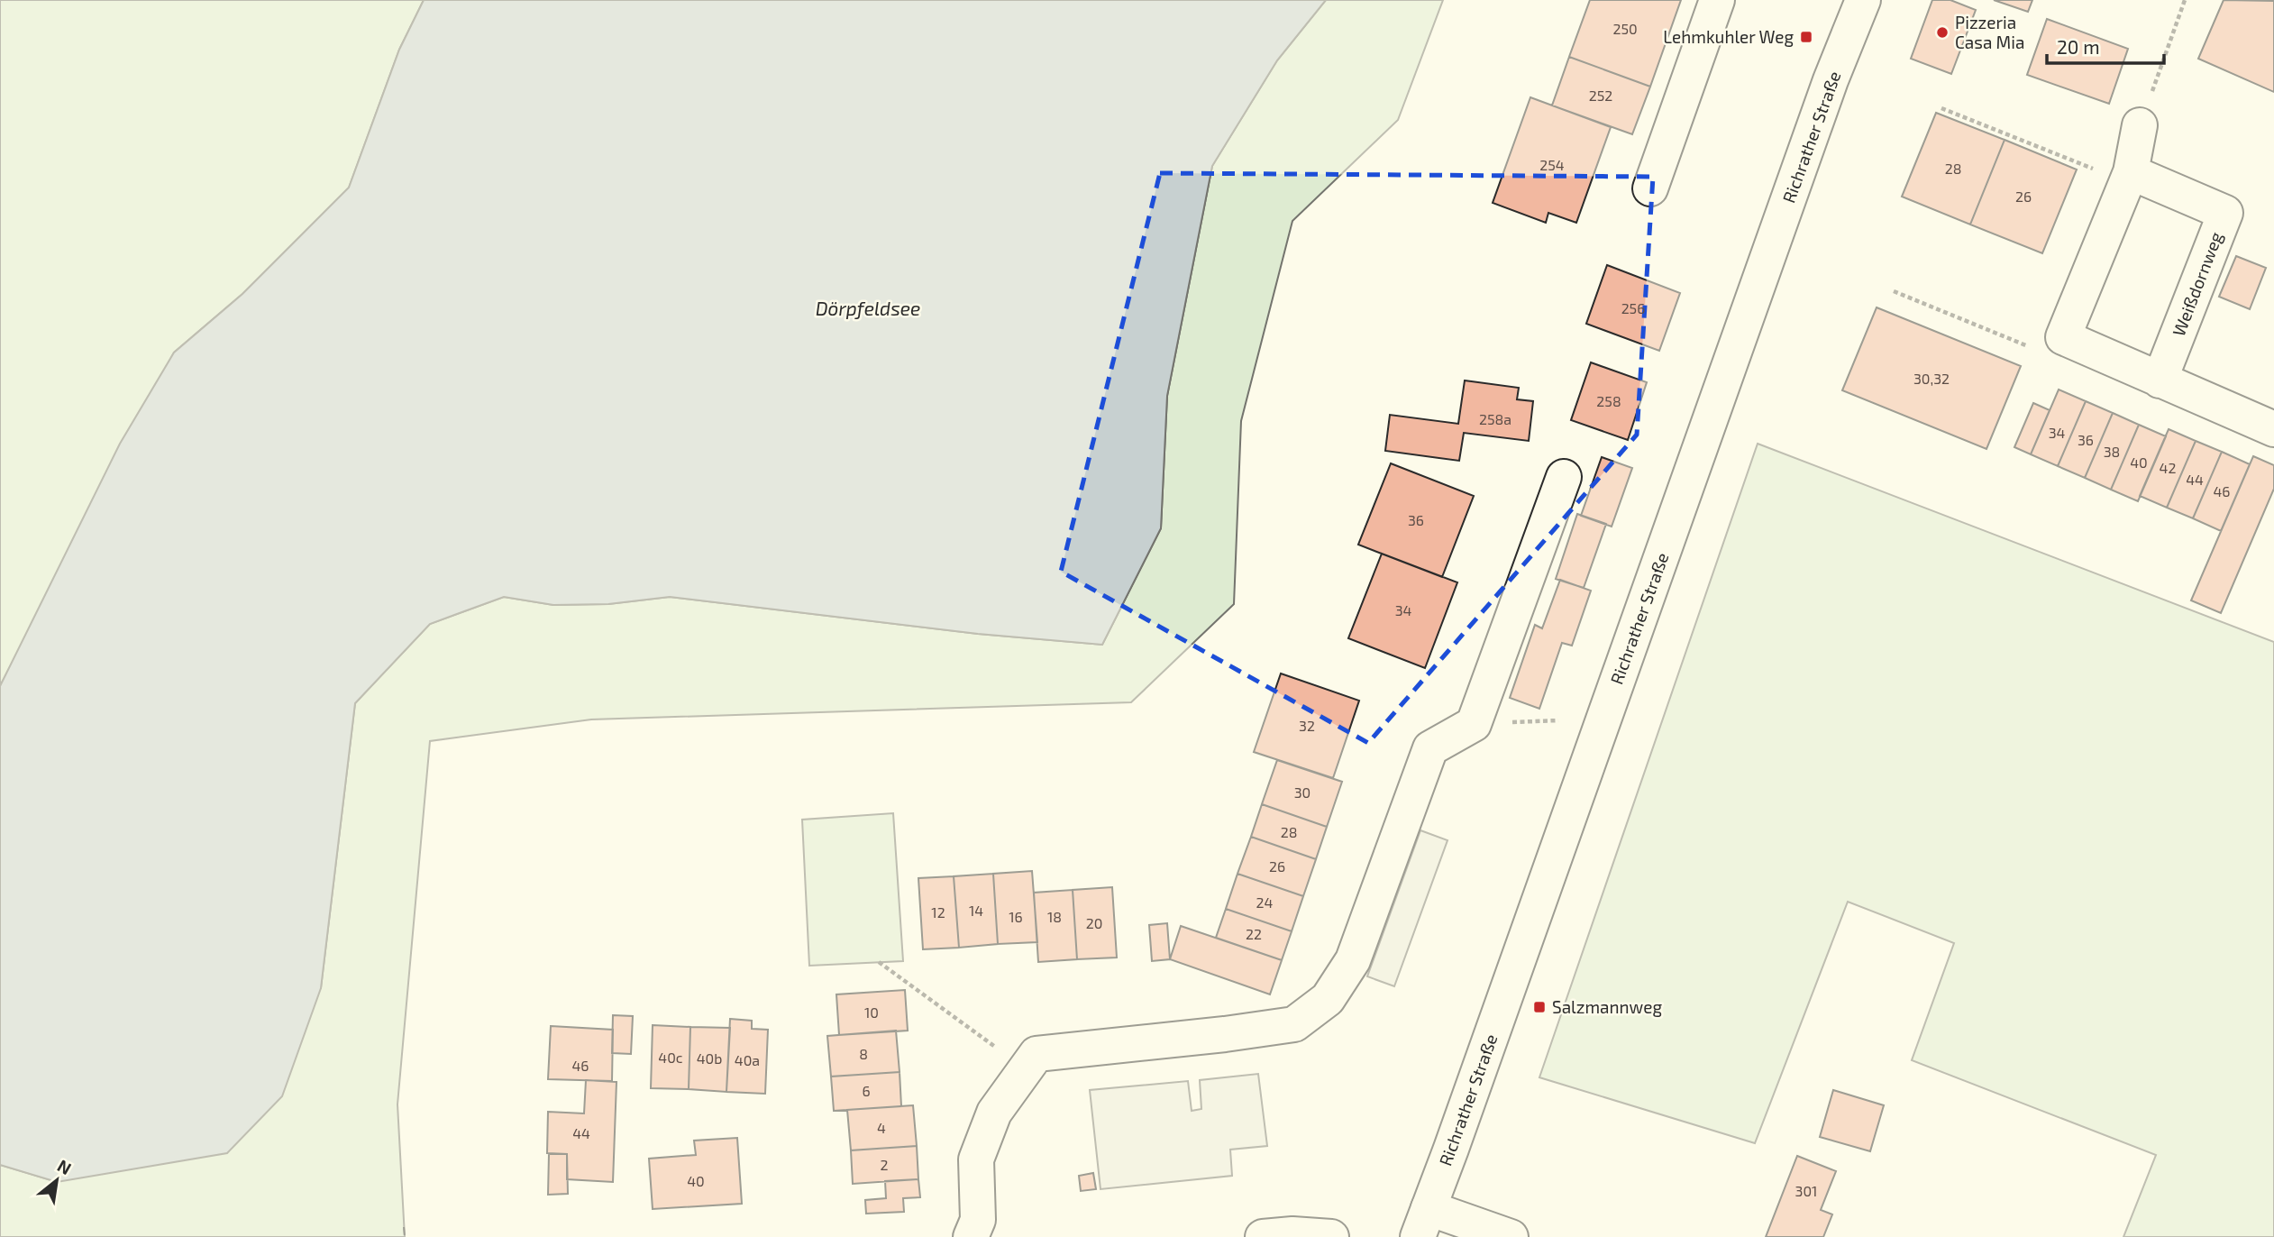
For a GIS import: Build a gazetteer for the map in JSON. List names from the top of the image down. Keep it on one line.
{"streets":{"street":["Richrather Straße","Weißdornweg"]},"water":["Dörpfeldsee"],"places":{"other":["Pizzeria Casa Mia"],"transit":["Lehmkuhler Weg","Salzmannweg"]},"house_numbers":["250","252","254","28","26","256","30,32","258","258a","34","36","38","40","42","44","46","36","34","32","30","28","26","24","14","12","16","18","20","22","10","8","40c","40b","40a","46","6","4","44","2","40","301"],"scale_bar":"20 m","north":"top right"}
